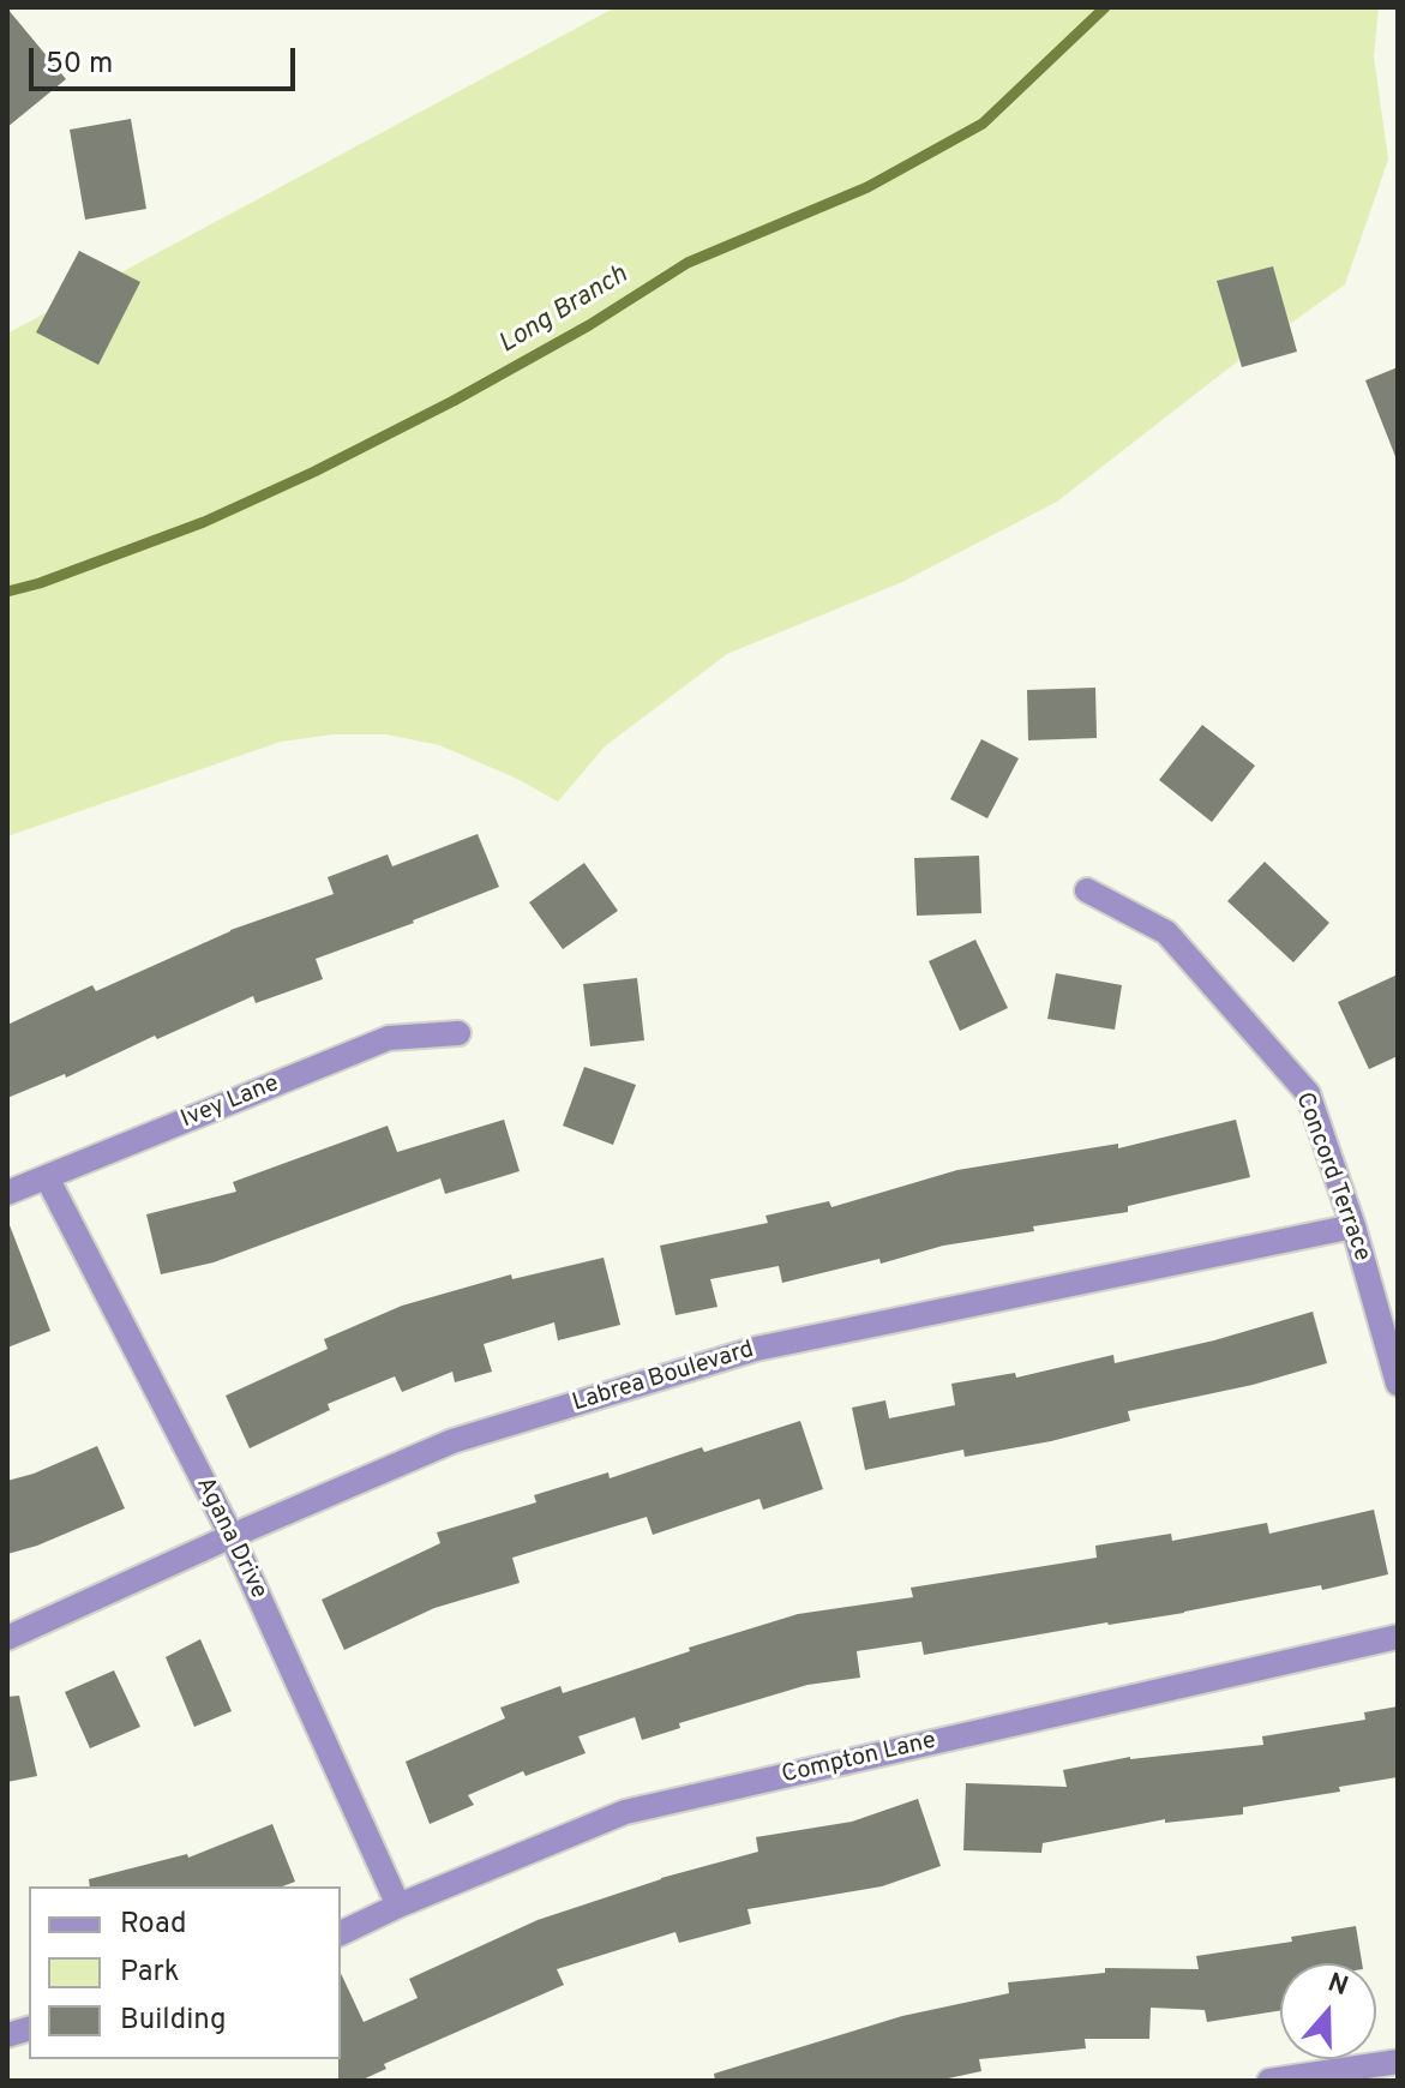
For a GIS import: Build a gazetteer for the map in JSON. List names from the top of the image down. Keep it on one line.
{"streets":{"street":["Ivey Lane","Concord Terrace","Labrea Boulevard","Agana Drive","Compton Lane"]},"crossings":[["Ivey Lane","Agana Drive"],["Concord Terrace","Labrea Boulevard"],["Labrea Boulevard","Agana Drive"],["Agana Drive","Compton Lane"]],"water":["Long Branch"],"legend":["Road","Park","Building"],"scale_bar":"50 m","north":"top"}
